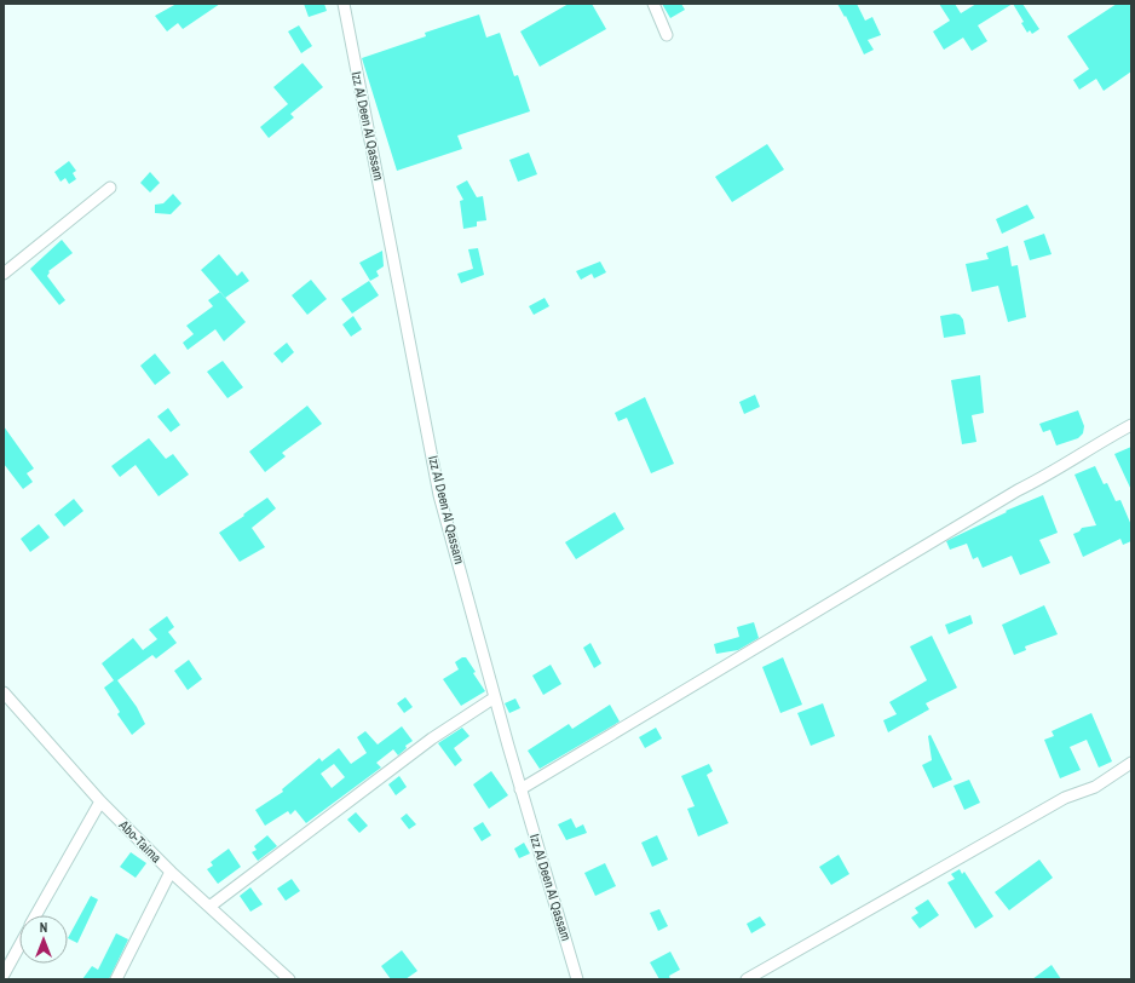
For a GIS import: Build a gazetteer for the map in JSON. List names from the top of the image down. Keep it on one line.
{"streets":{"street":["Izz Al Deen Al Qassam","Abo-Taima"]},"north":"top"}
